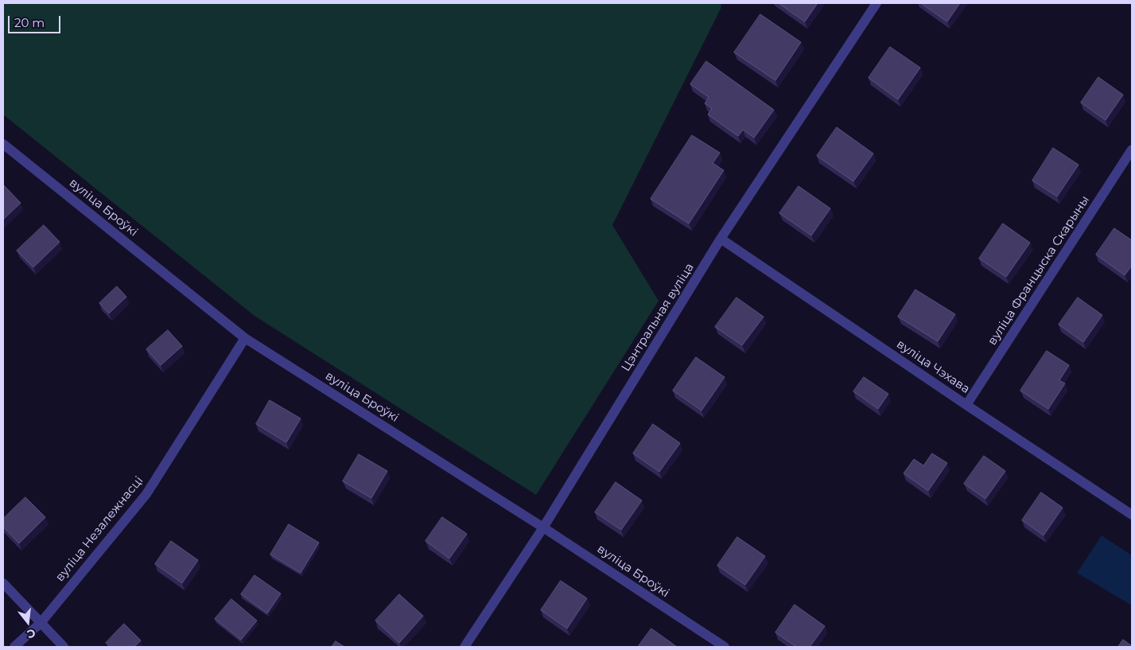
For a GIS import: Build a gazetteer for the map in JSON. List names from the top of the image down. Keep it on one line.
{"streets":{"street":["вуліца Броўкі","вуліца Францыска Скарыны","Цэнтральная вуліца","вуліца Чэхава","вуліца Незалежнасці"]},"crossings":[["вуліца Броўкі","Цэнтральная вуліца"],["вуліца Броўкі","вуліца Незалежнасці"],["вуліца Францыска Скарыны","вуліца Чэхава"],["Цэнтральная вуліца","вуліца Чэхава"]],"scale_bar":"20 m","north":"bottom"}
